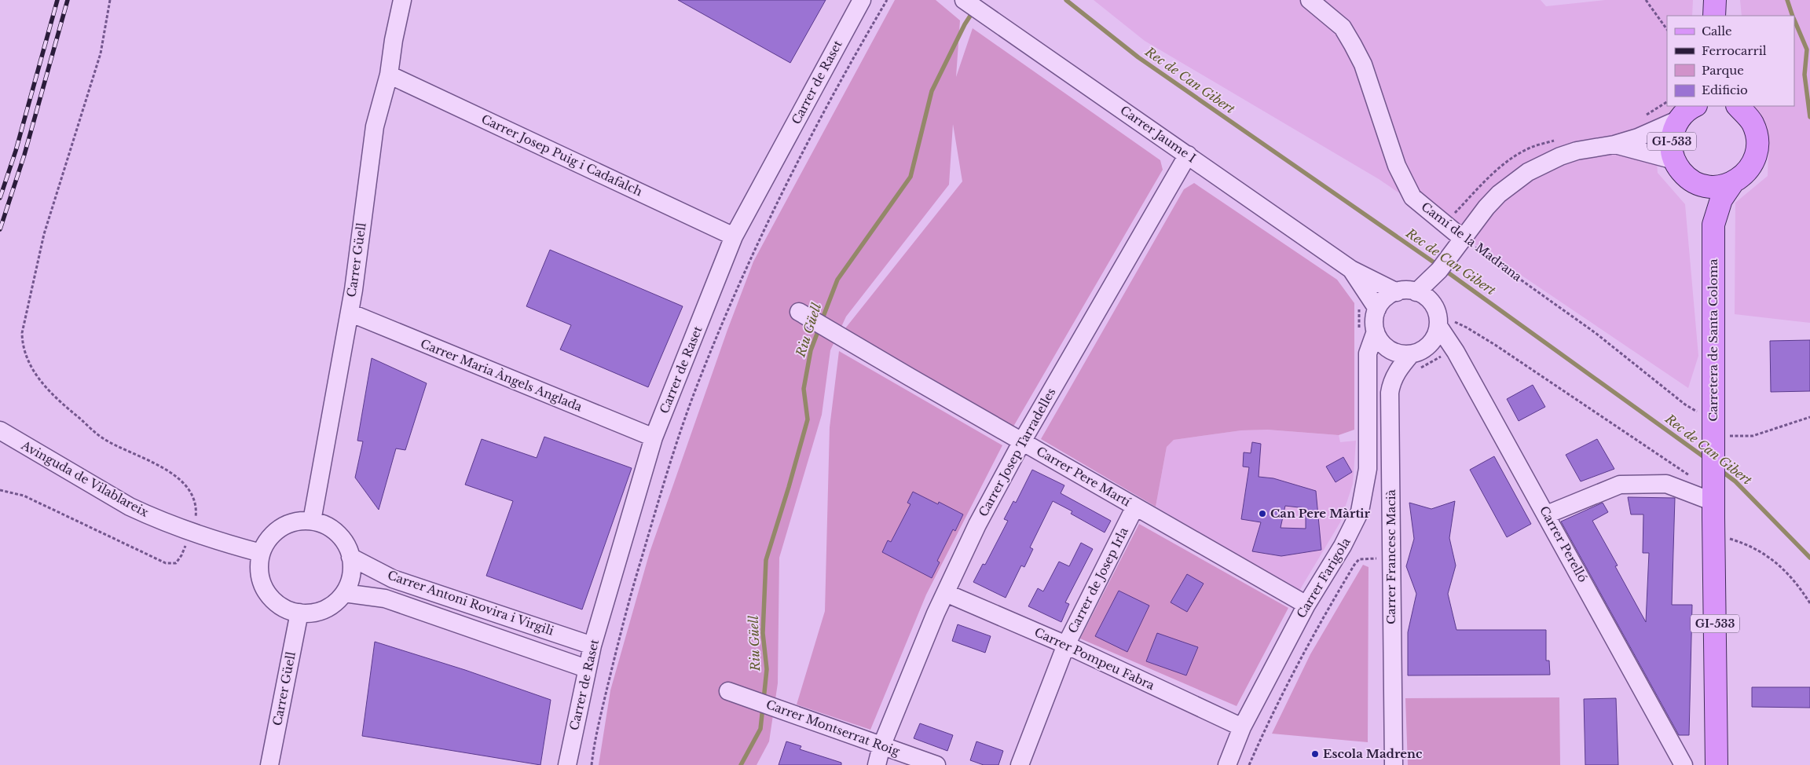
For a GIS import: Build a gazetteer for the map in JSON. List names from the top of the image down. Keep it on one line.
{"streets":{"main road":["GI-533","Carretera de Santa Coloma"],"street":["Carrer de Raset","Carrer Jaume I","Carrer Josep Puig i Cadafalch","Camí de la Madrana","Carrer Güell","Carrer Maria Àngels Anglada","Carrer Josep Tarradelles","Carrer Pere Martí","Avinguda de Vilablareix","Carrer Perelló","Carrer Francesc Macià","Carrer Farigola","Carrer de Josep Irla","Carrer Antoni Rovira i Virgili","Carrer Pompeu Fabra","Carrer Montserrat Roig"]},"crossings":[["Carrer de Raset","Carrer Josep Puig i Cadafalch"],["Carrer de Raset","Carrer Maria Àngels Anglada"],["Carrer de Raset","Carrer Antoni Rovira i Virgili"],["Carrer Jaume I","Carrer Josep Tarradelles"],["Carrer Jaume I","Carrer Perelló"],["Carrer Jaume I","Carrer Francesc Macià"],["Carrer Jaume I","Carrer Farigola"],["Carrer Josep Puig i Cadafalch","Carrer Güell"],["Camí de la Madrana","Carretera de Santa Coloma"],["Carrer Güell","Carrer Maria Àngels Anglada"],["Carrer Güell","Avinguda de Vilablareix"],["Carrer Güell","Carrer Antoni Rovira i Virgili"],["Carrer Josep Tarradelles","Carrer Pere Martí"],["Carrer Josep Tarradelles","Carrer Pompeu Fabra"],["Carrer Josep Tarradelles","Carrer Montserrat Roig"],["Carrer Pere Martí","Carrer Farigola"],["Carrer Pere Martí","Carrer de Josep Irla"],["Avinguda de Vilablareix","Carrer Antoni Rovira i Virgili"],["Carrer Perelló","Carrer Francesc Macià"],["Carrer Perelló","Carrer Farigola"],["Carrer Francesc Macià","Carrer Farigola"],["Carrer Farigola","Carrer Pompeu Fabra"],["Carrer de Josep Irla","Carrer Pompeu Fabra"]],"water":["Rec de Can Gibert","Riu Güell"],"places":["Can Pere Màrtir","Escola Madrenc"],"legend":["Calle","Ferrocarril","Parque","Edificio"]}
